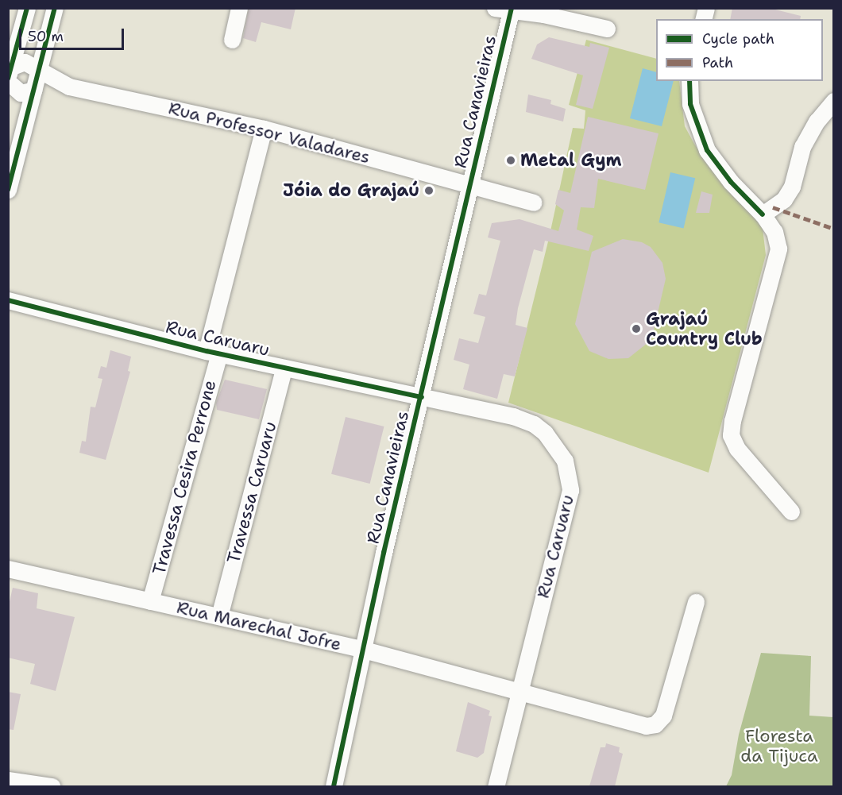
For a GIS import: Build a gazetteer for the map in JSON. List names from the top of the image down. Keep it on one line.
{"streets":{"street":["Rua Canavieiras","Rua Professor Valadares","Rua Caruaru","Travessa Cesira Perrone","Travessa Caruaru","Rua Marechal Jofre"]},"crossings":[["Rua Canavieiras","Rua Professor Valadares"],["Rua Canavieiras","Rua Caruaru"],["Rua Canavieiras","Rua Marechal Jofre"],["Rua Professor Valadares","Travessa Cesira Perrone"],["Rua Caruaru","Travessa Cesira Perrone"],["Rua Caruaru","Travessa Caruaru"],["Rua Caruaru","Rua Marechal Jofre"],["Travessa Cesira Perrone","Rua Marechal Jofre"],["Travessa Caruaru","Rua Marechal Jofre"]],"parks":["Floresta da Tijuca"],"places":["Metal Gym","Jóia do Grajaú","Grajaú Country Club"],"legend":["Cycle path","Path"],"scale_bar":"50 m"}
